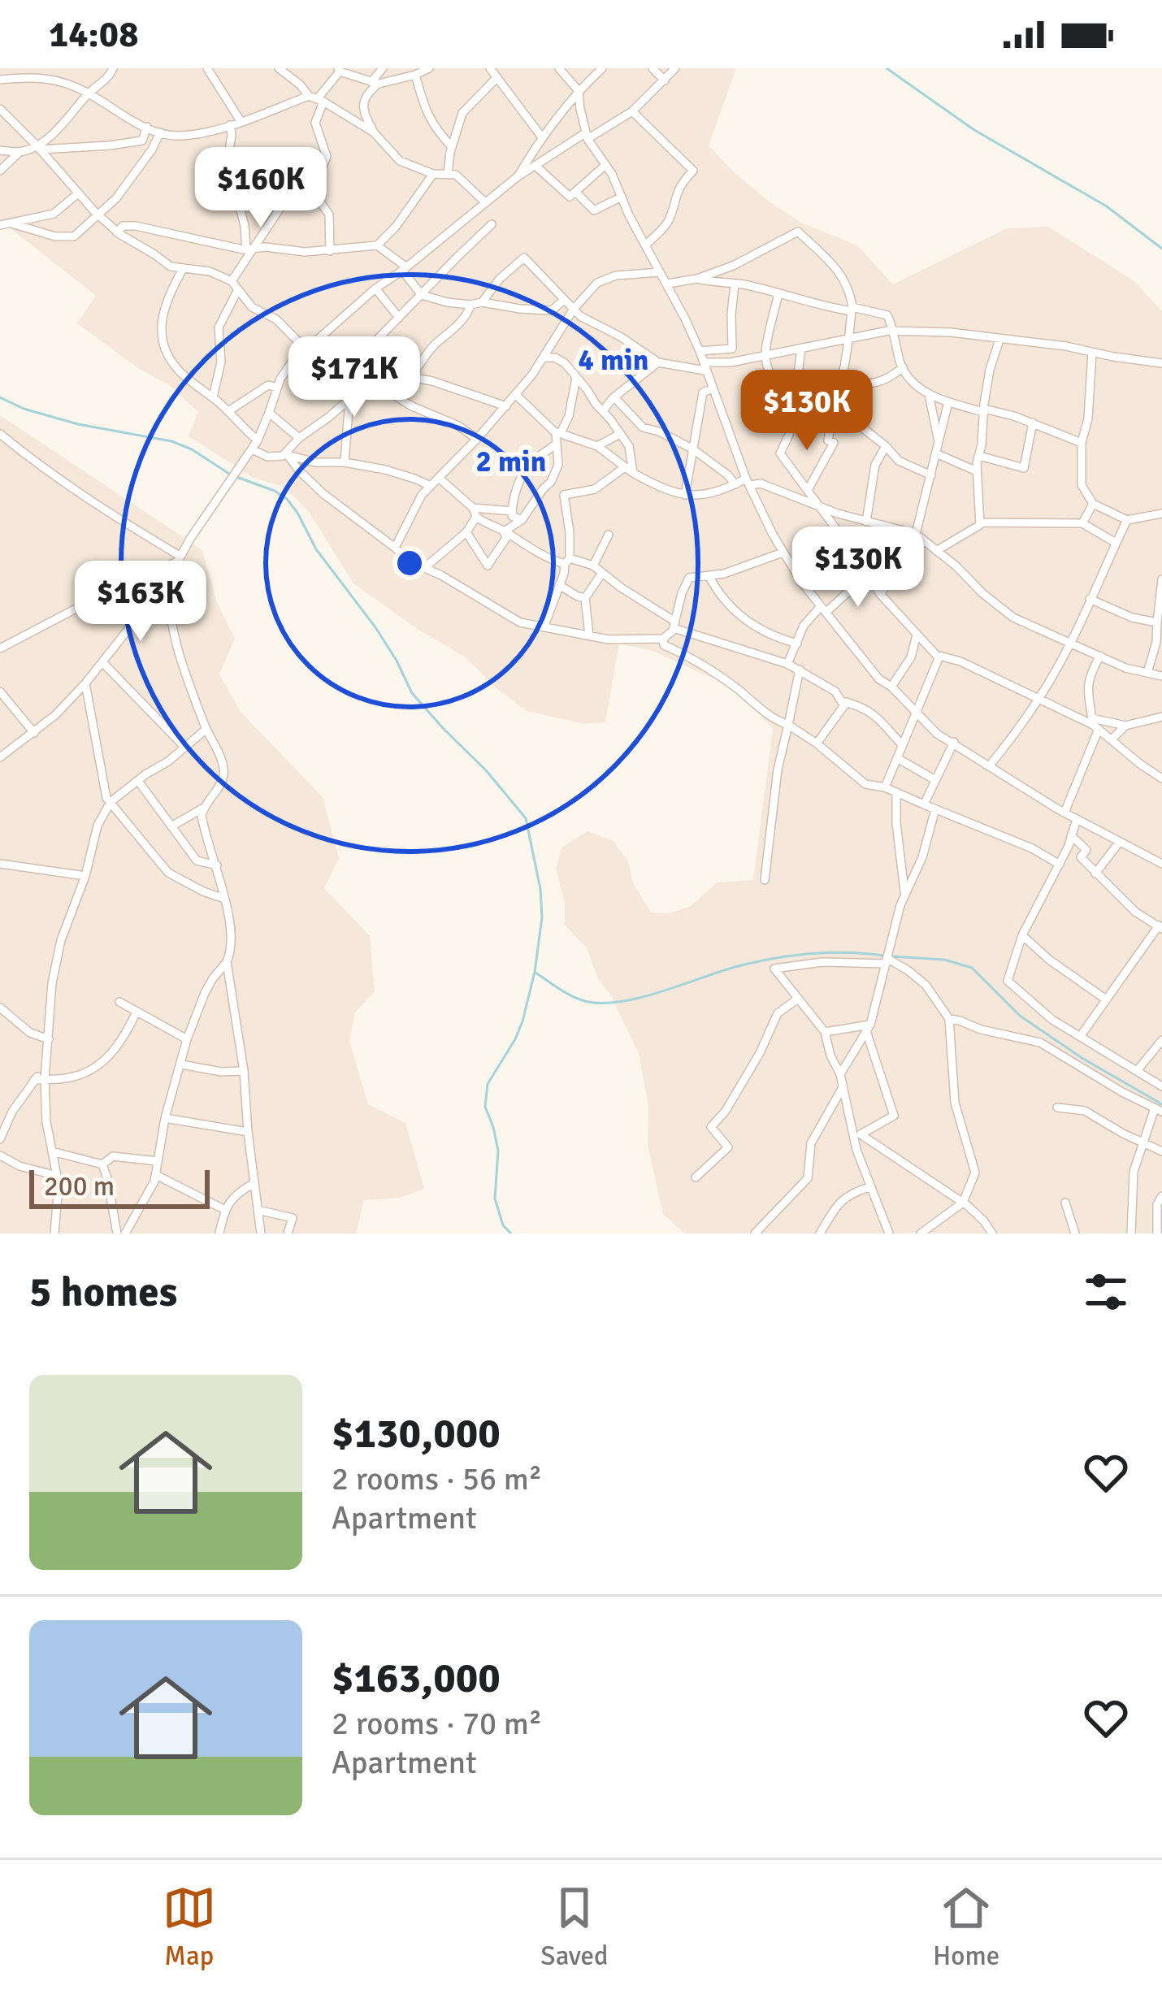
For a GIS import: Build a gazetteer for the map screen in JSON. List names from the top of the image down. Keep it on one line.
{"scale_bar":"200 m","page":{"status":"14:08","price":["$160K","$171K","$130K","$130K","$163K"],"scale":"200 m","heading":"5 homes","list":[{"name":"$130,000","note":"2 rooms · 56 m² · Apartment"},{"name":"$163,000","note":"2 rooms · 70 m² · Apartment"}],"tabs":["Map","Saved","Home"]},"rings":["4 min","2 min"]}
